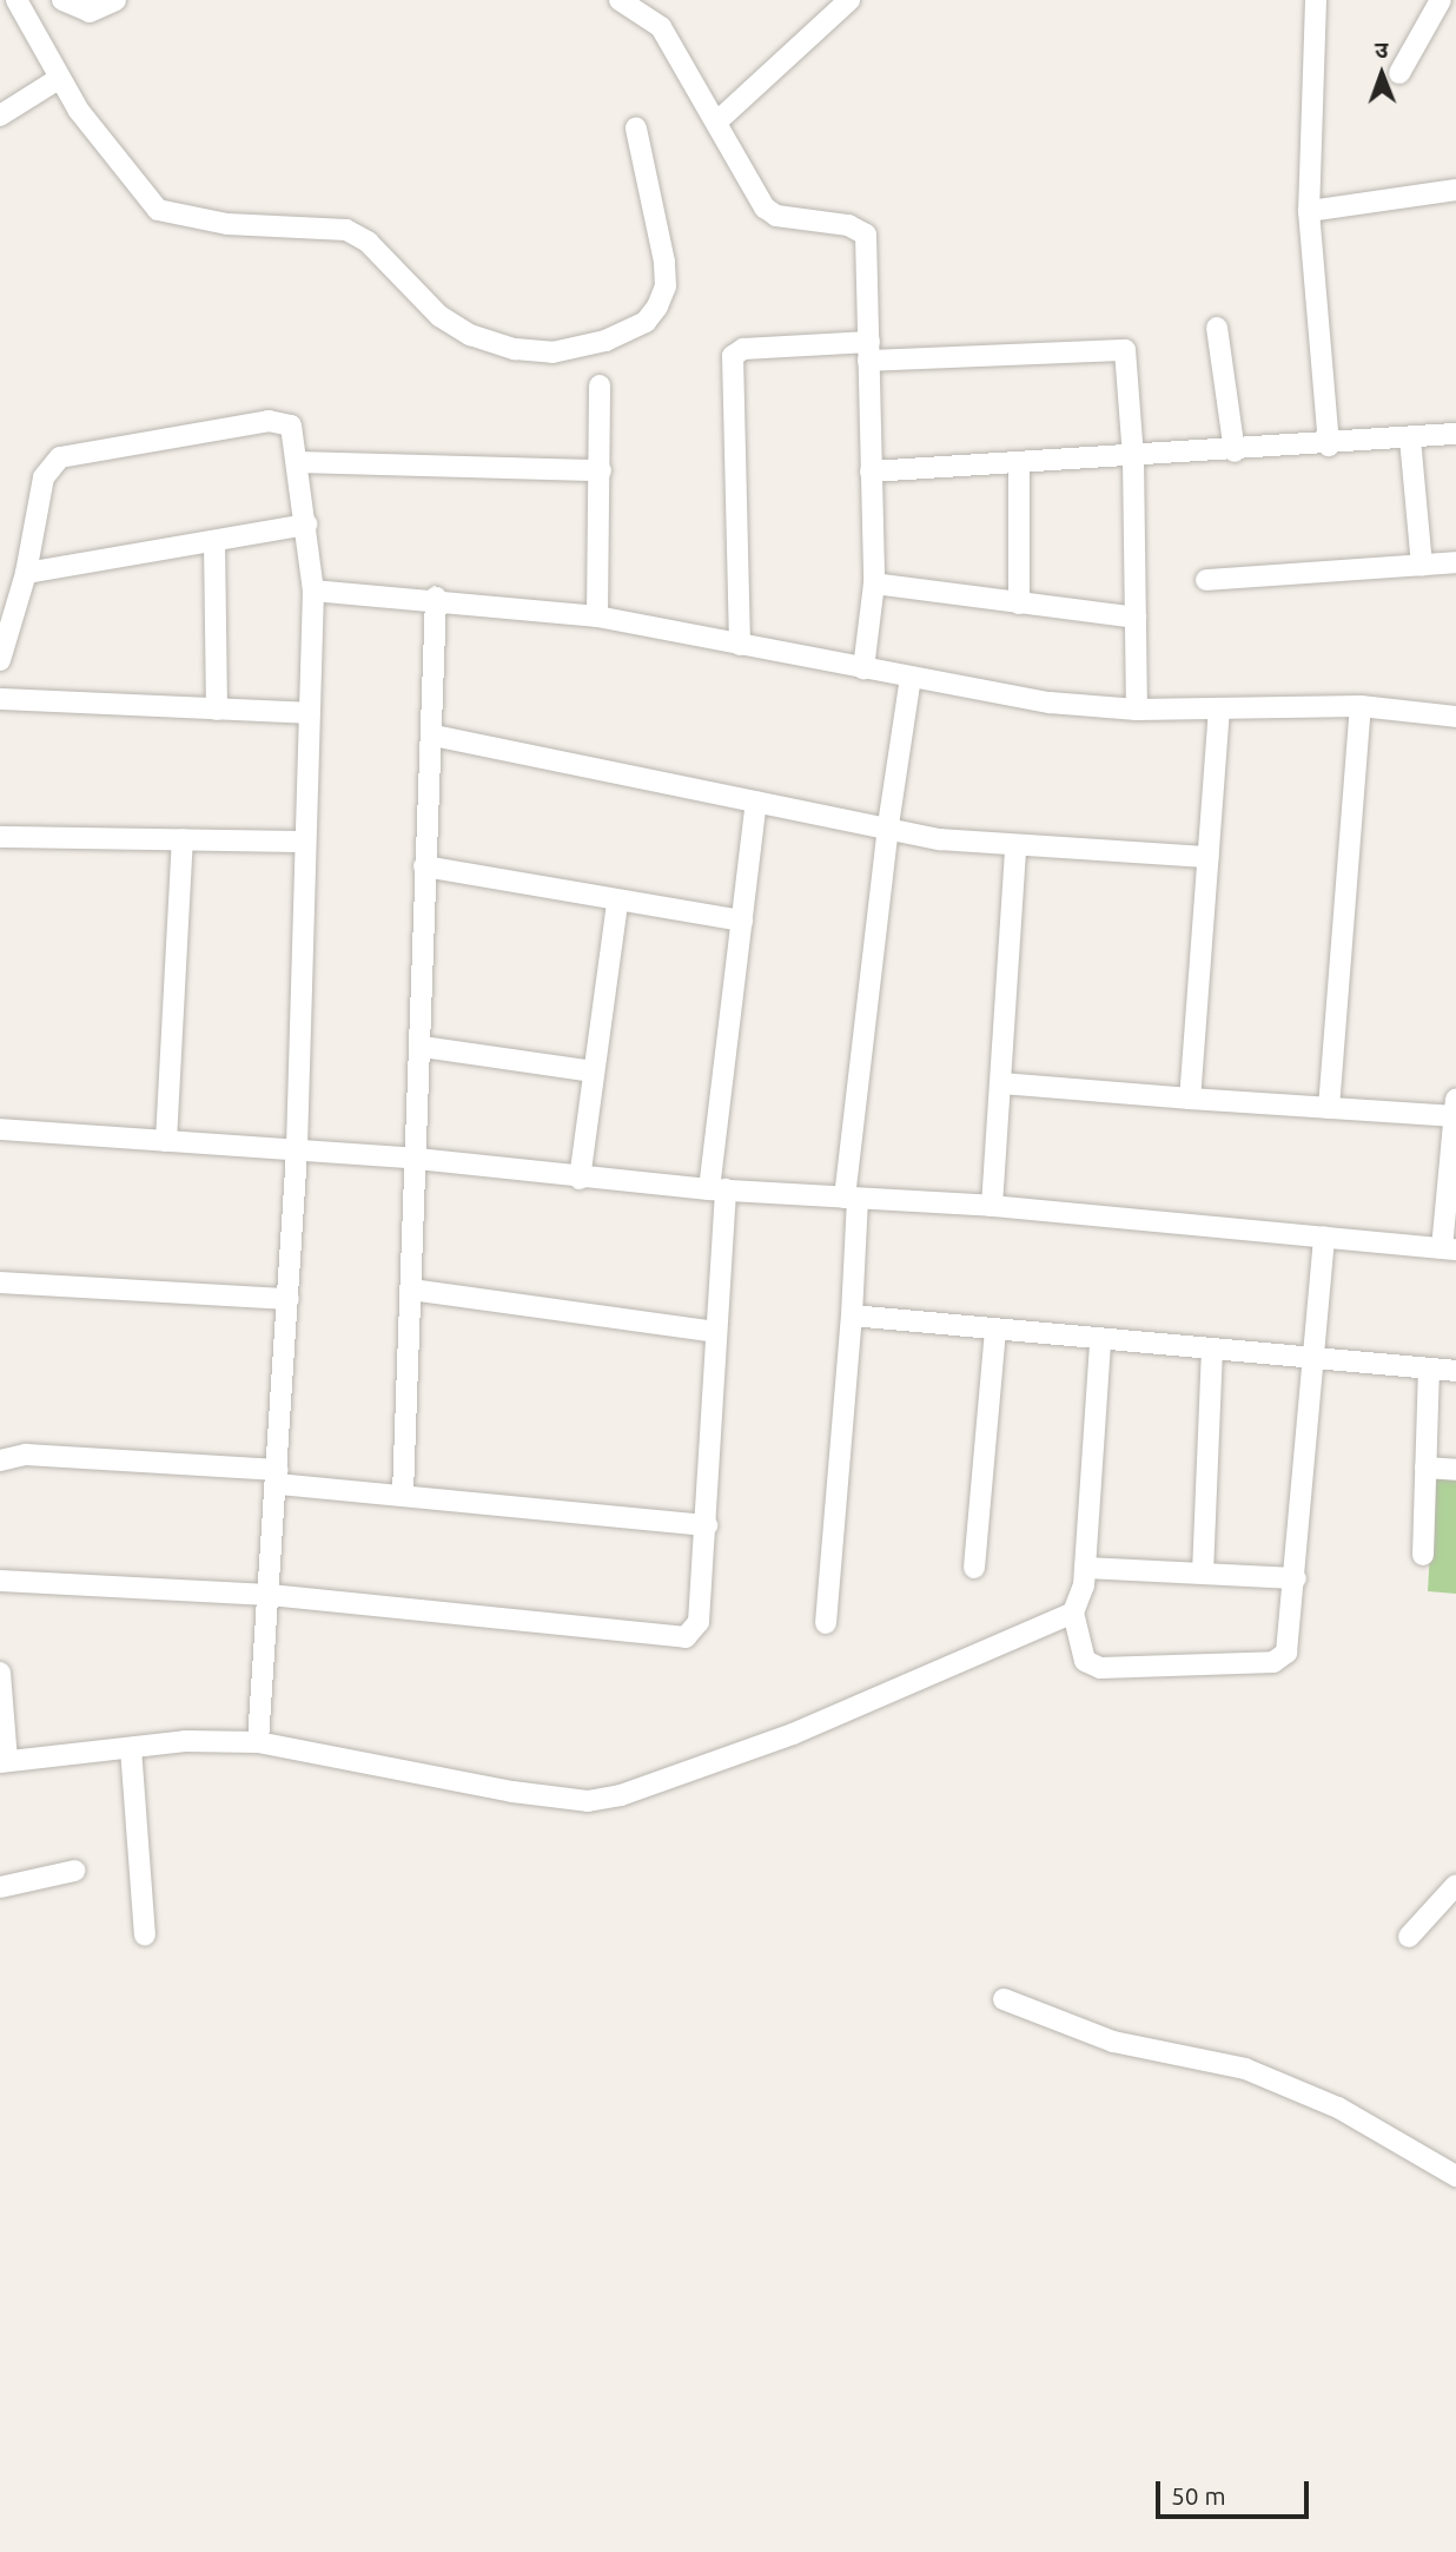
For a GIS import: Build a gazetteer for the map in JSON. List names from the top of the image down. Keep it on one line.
{"scale_bar":"50 m","north":"top"}
